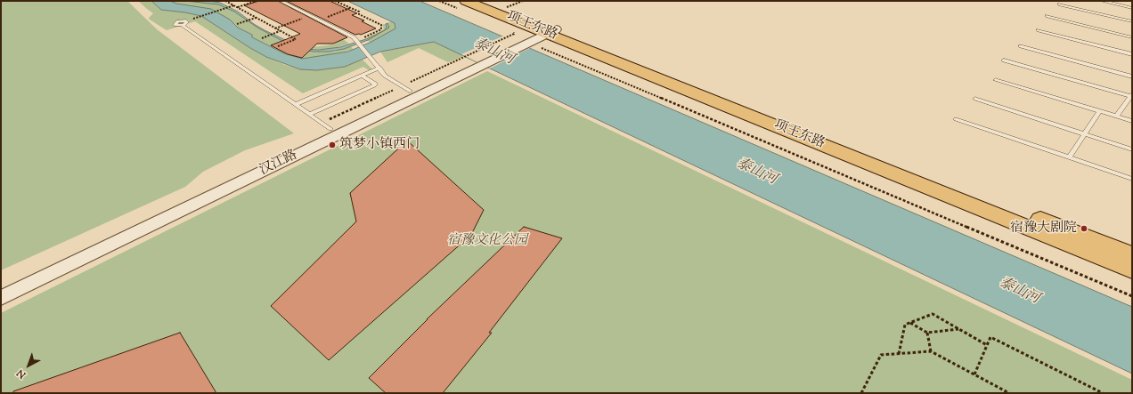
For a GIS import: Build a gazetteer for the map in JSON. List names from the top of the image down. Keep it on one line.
{"streets":{"main road":["项王东路"],"street":["汉江路"]},"crossings":[["项王东路","汉江路"]],"water":["泰山河"],"parks":["宿豫文化公园"],"places":["筑梦小镇西门","宿豫大剧院"],"north":"bottom left"}
